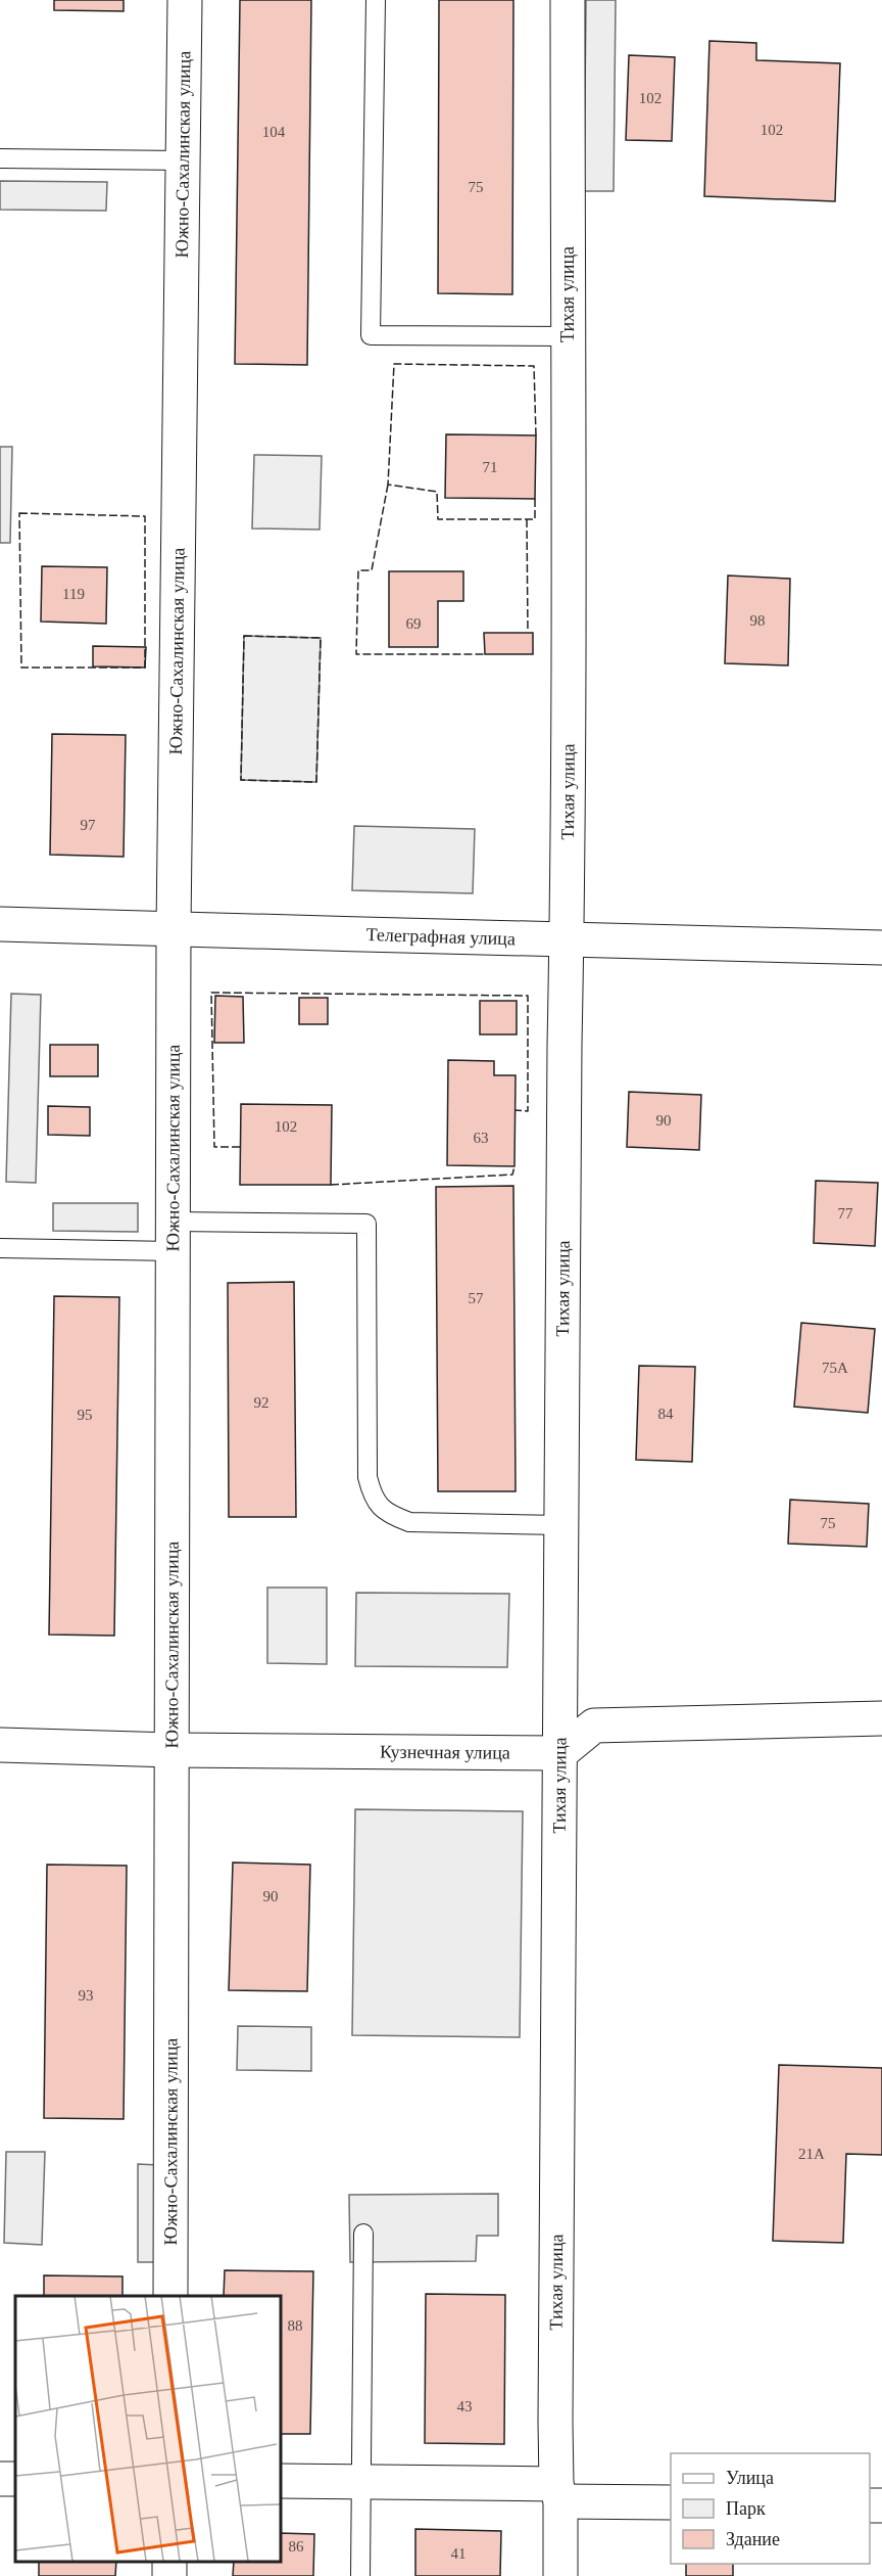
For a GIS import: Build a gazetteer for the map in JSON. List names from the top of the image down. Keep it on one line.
{"streets":{"street":["Южно-Сахалинская улица","Тихая улица","Телеграфная улица","Кузнечная улица"]},"crossings":[["Южно-Сахалинская улица","Телеграфная улица"],["Южно-Сахалинская улица","Кузнечная улица"],["Тихая улица","Телеграфная улица"],["Тихая улица","Кузнечная улица"]],"house_numbers":["102","102","104","75","71","119","98","69","97","90","102","63","77","57","75А","92","84","95","75","90","93","21А","88","43","86","41"],"legend":["Улица","Парк","Здание"]}
